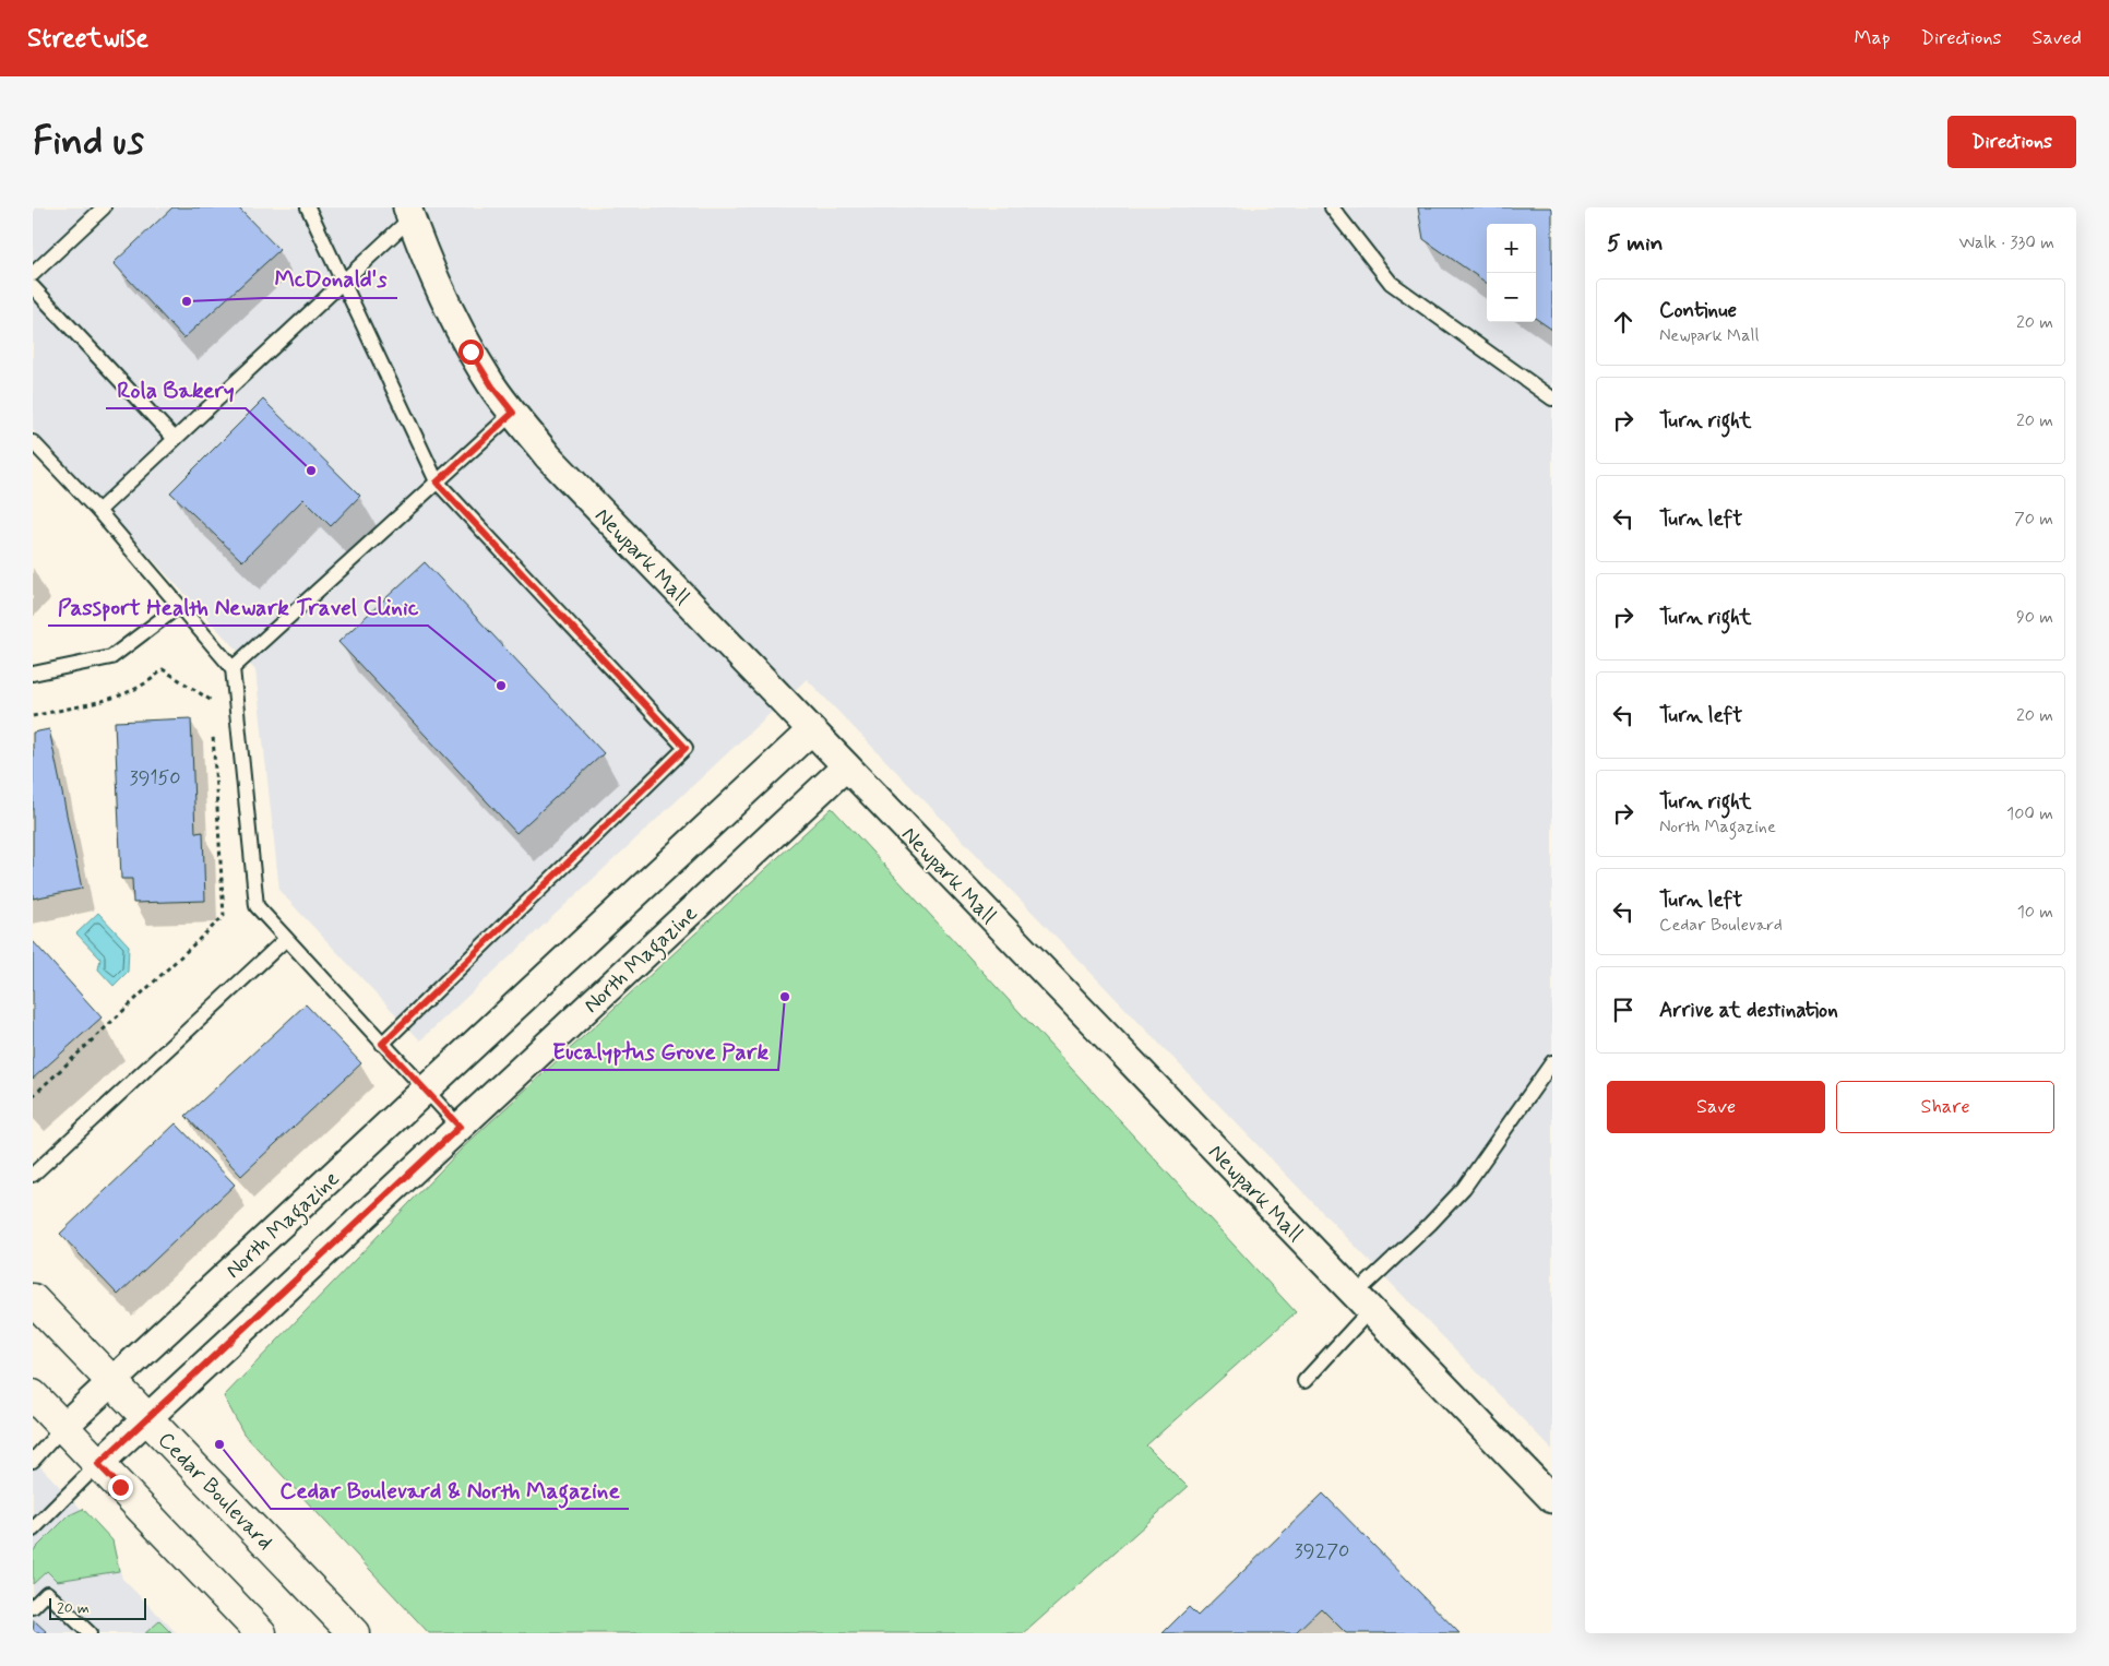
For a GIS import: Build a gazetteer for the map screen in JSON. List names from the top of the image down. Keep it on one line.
{"streets":{"main road":["Cedar Boulevard"],"street":["Newpark Mall","North Magazine"]},"crossings":[["Newpark Mall","North Magazine"],["North Magazine","Cedar Boulevard"]],"places":["McDonald's","Rola Bakery","Passport Health Newark Travel Clinic","Eucalyptus Grove Park","Cedar Boulevard & North Magazine"],"house_numbers":["39150","39270"],"scale_bar":"20 m","page":{"header":"Streetwise","nav":["Map","Directions","Saved"],"buttons":["Directions",["Save","Share"]],"title":"Find us","heading":["5 min","Walk · 330 m"],"map_buttons":["+","−"],"list":[["Continue","Newpark Mall","20 m"],["Turn right","20 m"],["Turn left","70 m"],["Turn right","90 m"],["Turn left","20 m"],["Turn right","North Magazine","100 m"],["Turn left","Cedar Boulevard","10 m"],"Arrive at destination"],"scale":"20 m"}}
